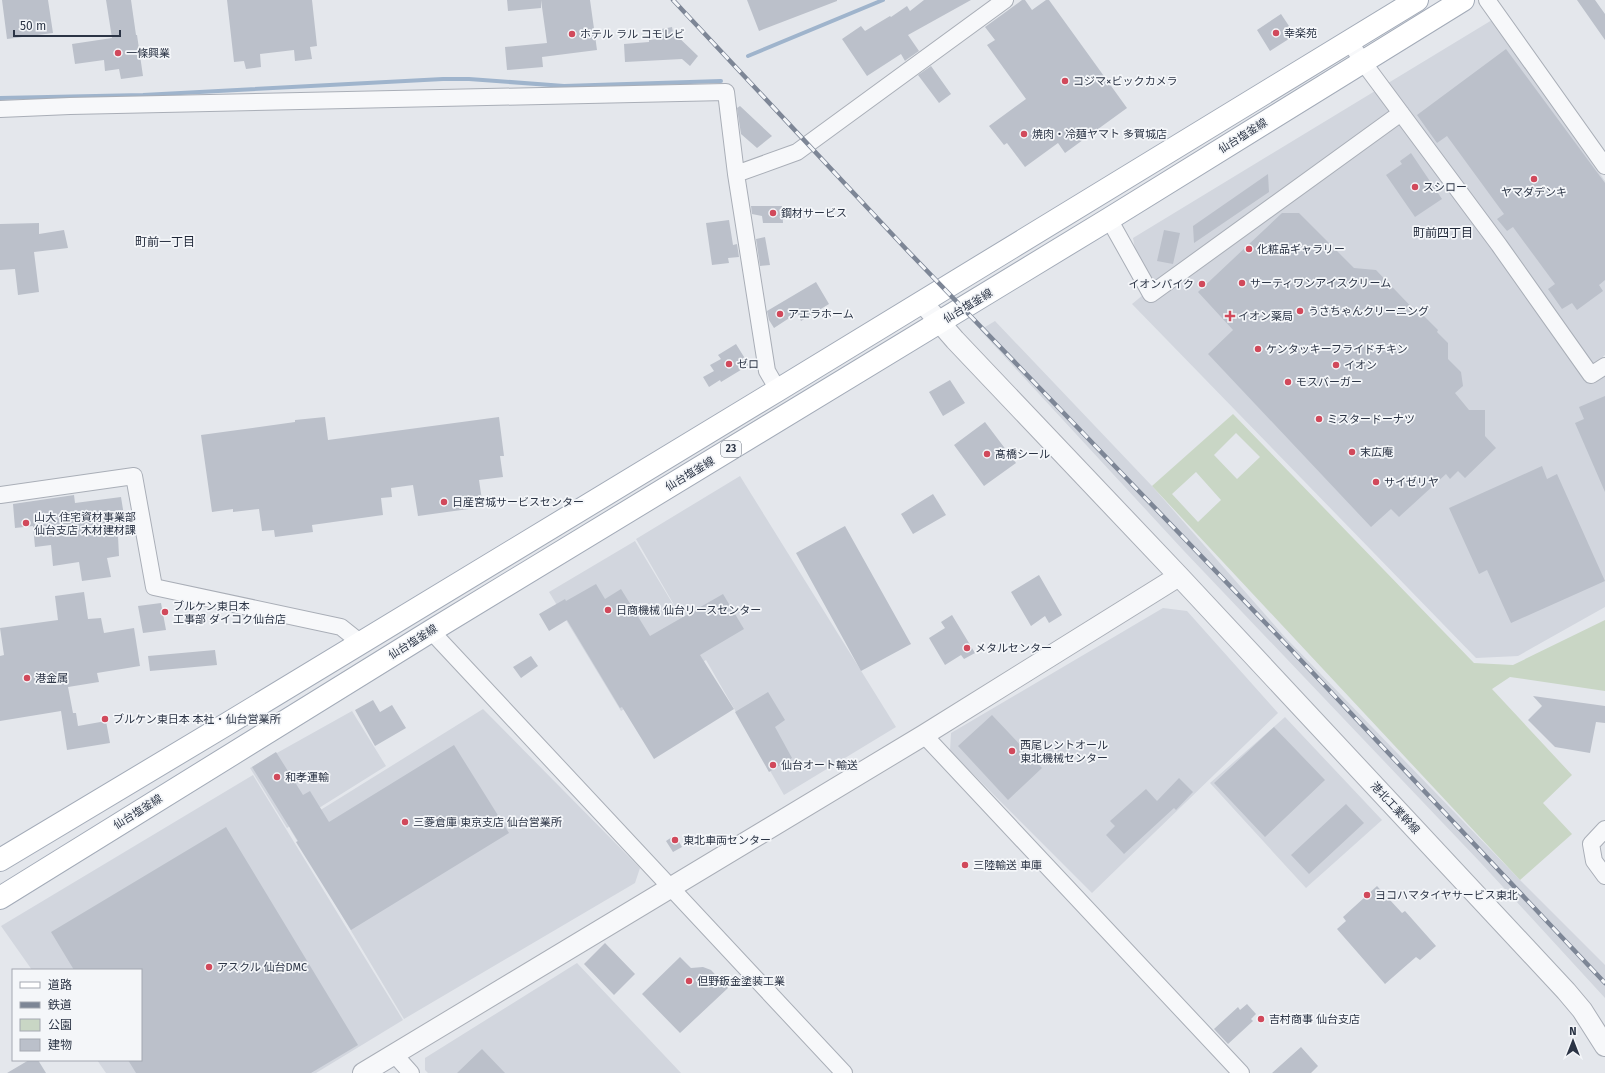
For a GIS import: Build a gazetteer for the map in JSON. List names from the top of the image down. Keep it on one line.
{"streets":{"main road":["仙台塩釜線","23"],"street":["港北工業幹線"]},"crossings":[["仙台塩釜線","港北工業幹線"],["23","港北工業幹線"]],"districts":["町前四丁目","町前一丁目"],"places":{"other":["幸楽苑","ホテル ラル コモレビ","一條興業","コジマ×ビックカメラ","焼肉・冷麺ヤマト 多賀城店","ヤマダデンキ","スシロー","鋼材サービス","化粧品ギャラリー","サーティワンアイスクリーム","イオンバイク","うさちゃんクリーニング","アエラホーム","ケンタッキーフライドチキン","ゼロ","イオン","モスバーガー","ミスタードーナツ","末広庵","髙橋シール","サイゼリヤ","日産宮城サービスセンター","山大 住宅資材事業部 仙台支店 木材建材課","日商機械 仙台リースセンター","ブルケン東日本 工事部 ダイコク仙台店","メタルセンター","港金属","ブルケン東日本 本社・仙台営業所","西尾レントオール 東北機械センター","仙台オート輸送","和孝運輸","三菱倉庫 東京支店 仙台営業所","東北車両センター","三陸輸送 車庫","ヨコハマタイヤサービス東北","アスクル 仙台DMC","但野鈑金塗装工業","吉村商事 仙台支店"],"health":["イオン薬局"]},"legend":["道路","鉄道","公園","建物"],"scale_bar":"50 m","north":"top"}
